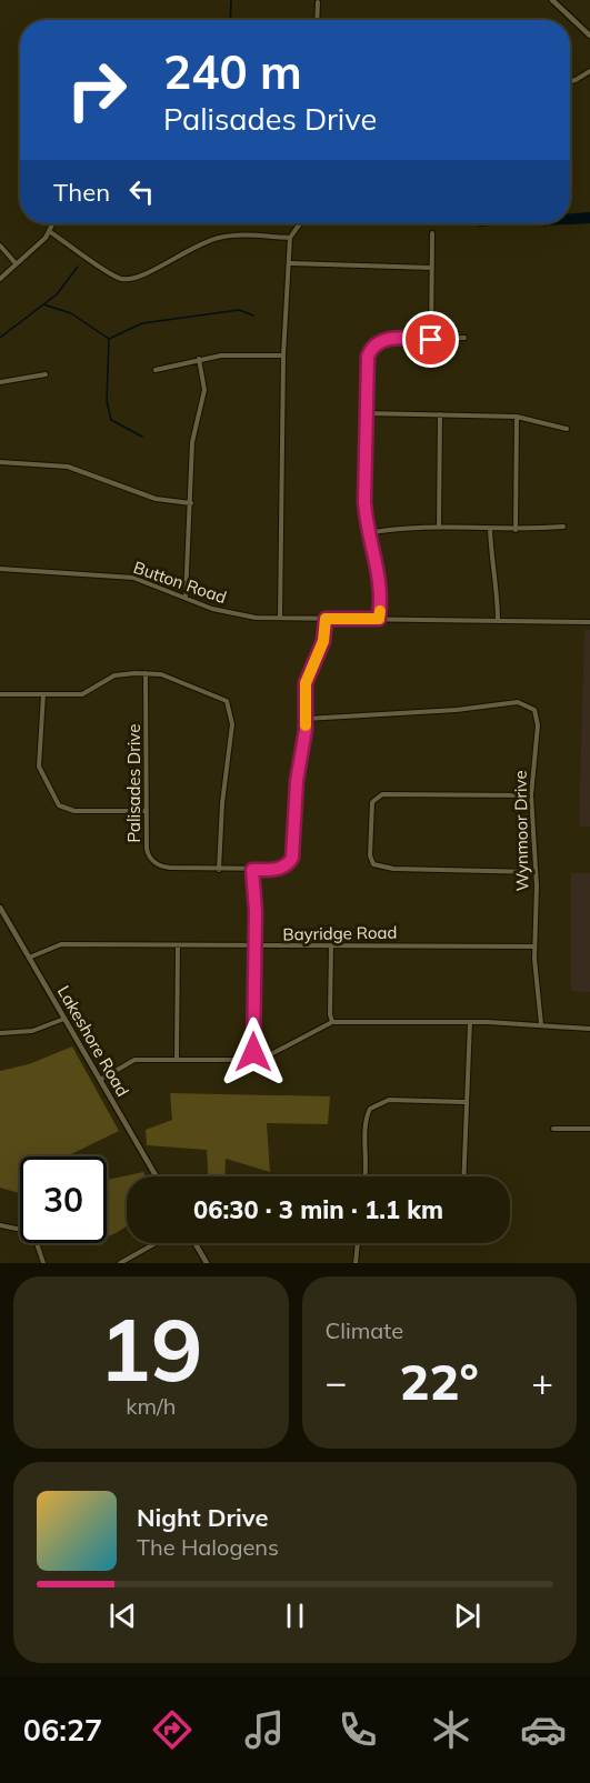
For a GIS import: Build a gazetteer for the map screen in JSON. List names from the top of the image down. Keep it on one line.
{"streets":{"street":["Button Road","Palisades Drive","Wynmoor Drive","Bayridge Road","Lakeshore Road"]},"crossings":[["Button Road","Palisades Drive"],["Palisades Drive","Wynmoor Drive"],["Wynmoor Drive","Bayridge Road"],["Bayridge Road","Lakeshore Road"]],"page":{"turn":["240 m","Palisades Drive"],"then":"Then","limit":"30","trip":"06:30 · 3 min · 1.1 km","tile":[["19","km/h"],"Climate"],"heat":["−","22°","+"],"song":["Night Drive","The Halogens"],"tabs":"06:27"}}
